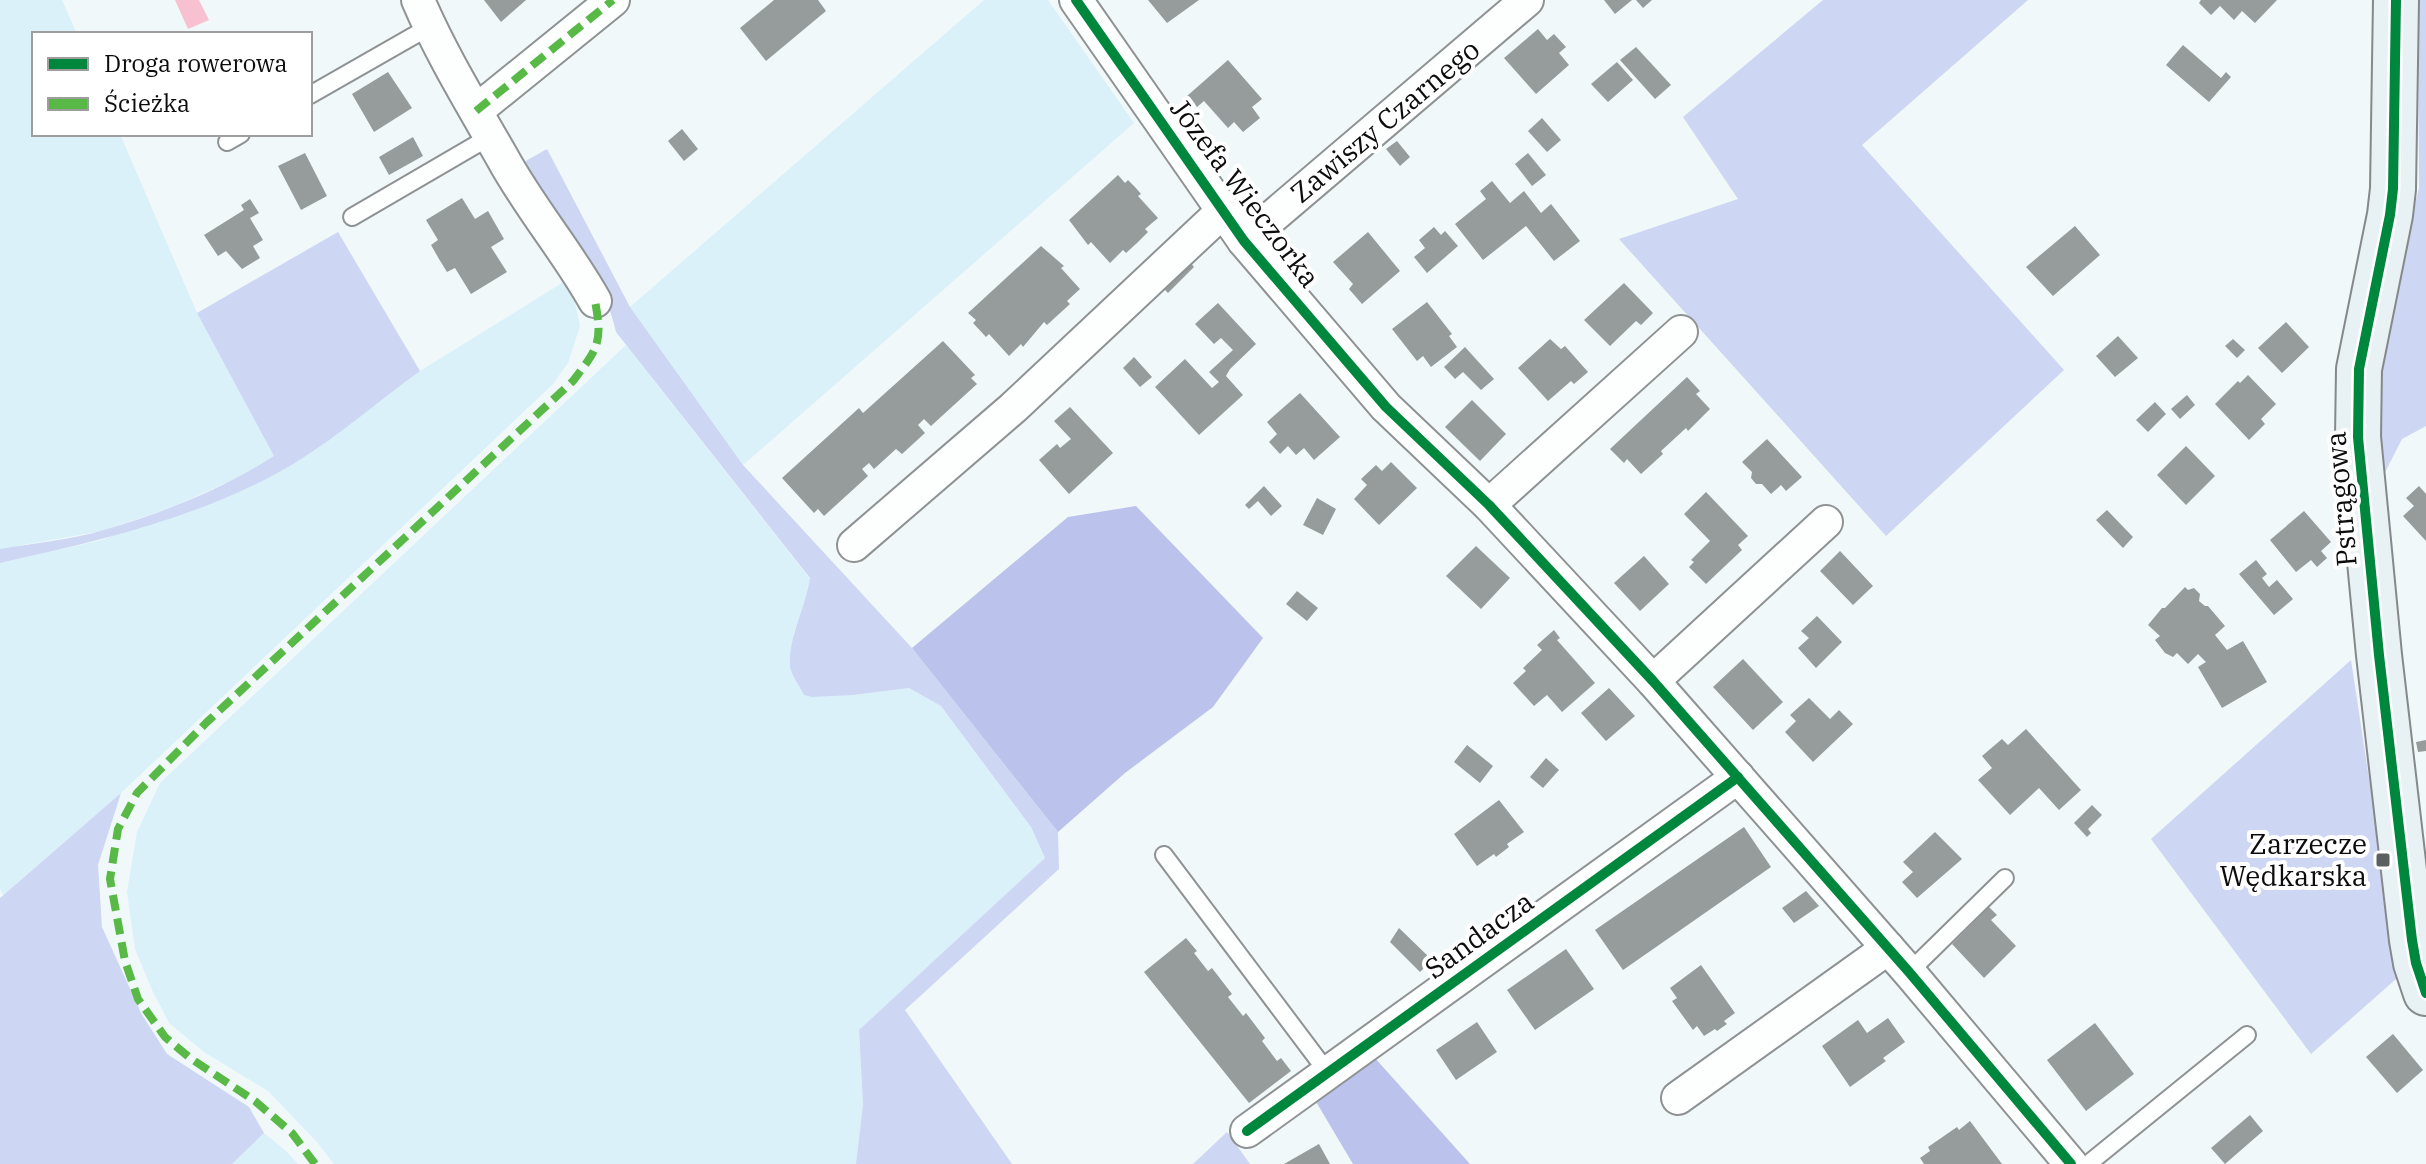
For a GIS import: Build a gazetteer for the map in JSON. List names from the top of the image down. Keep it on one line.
{"streets":{"street":["Zawiszy Czarnego","Józefa Wieczorka","Pstrągowa","Sandacza"]},"crossings":[["Zawiszy Czarnego","Józefa Wieczorka"]],"places":{"transit":["Zarzecze Wędkarska"]},"legend":["Droga rowerowa","Ścieżka"]}
